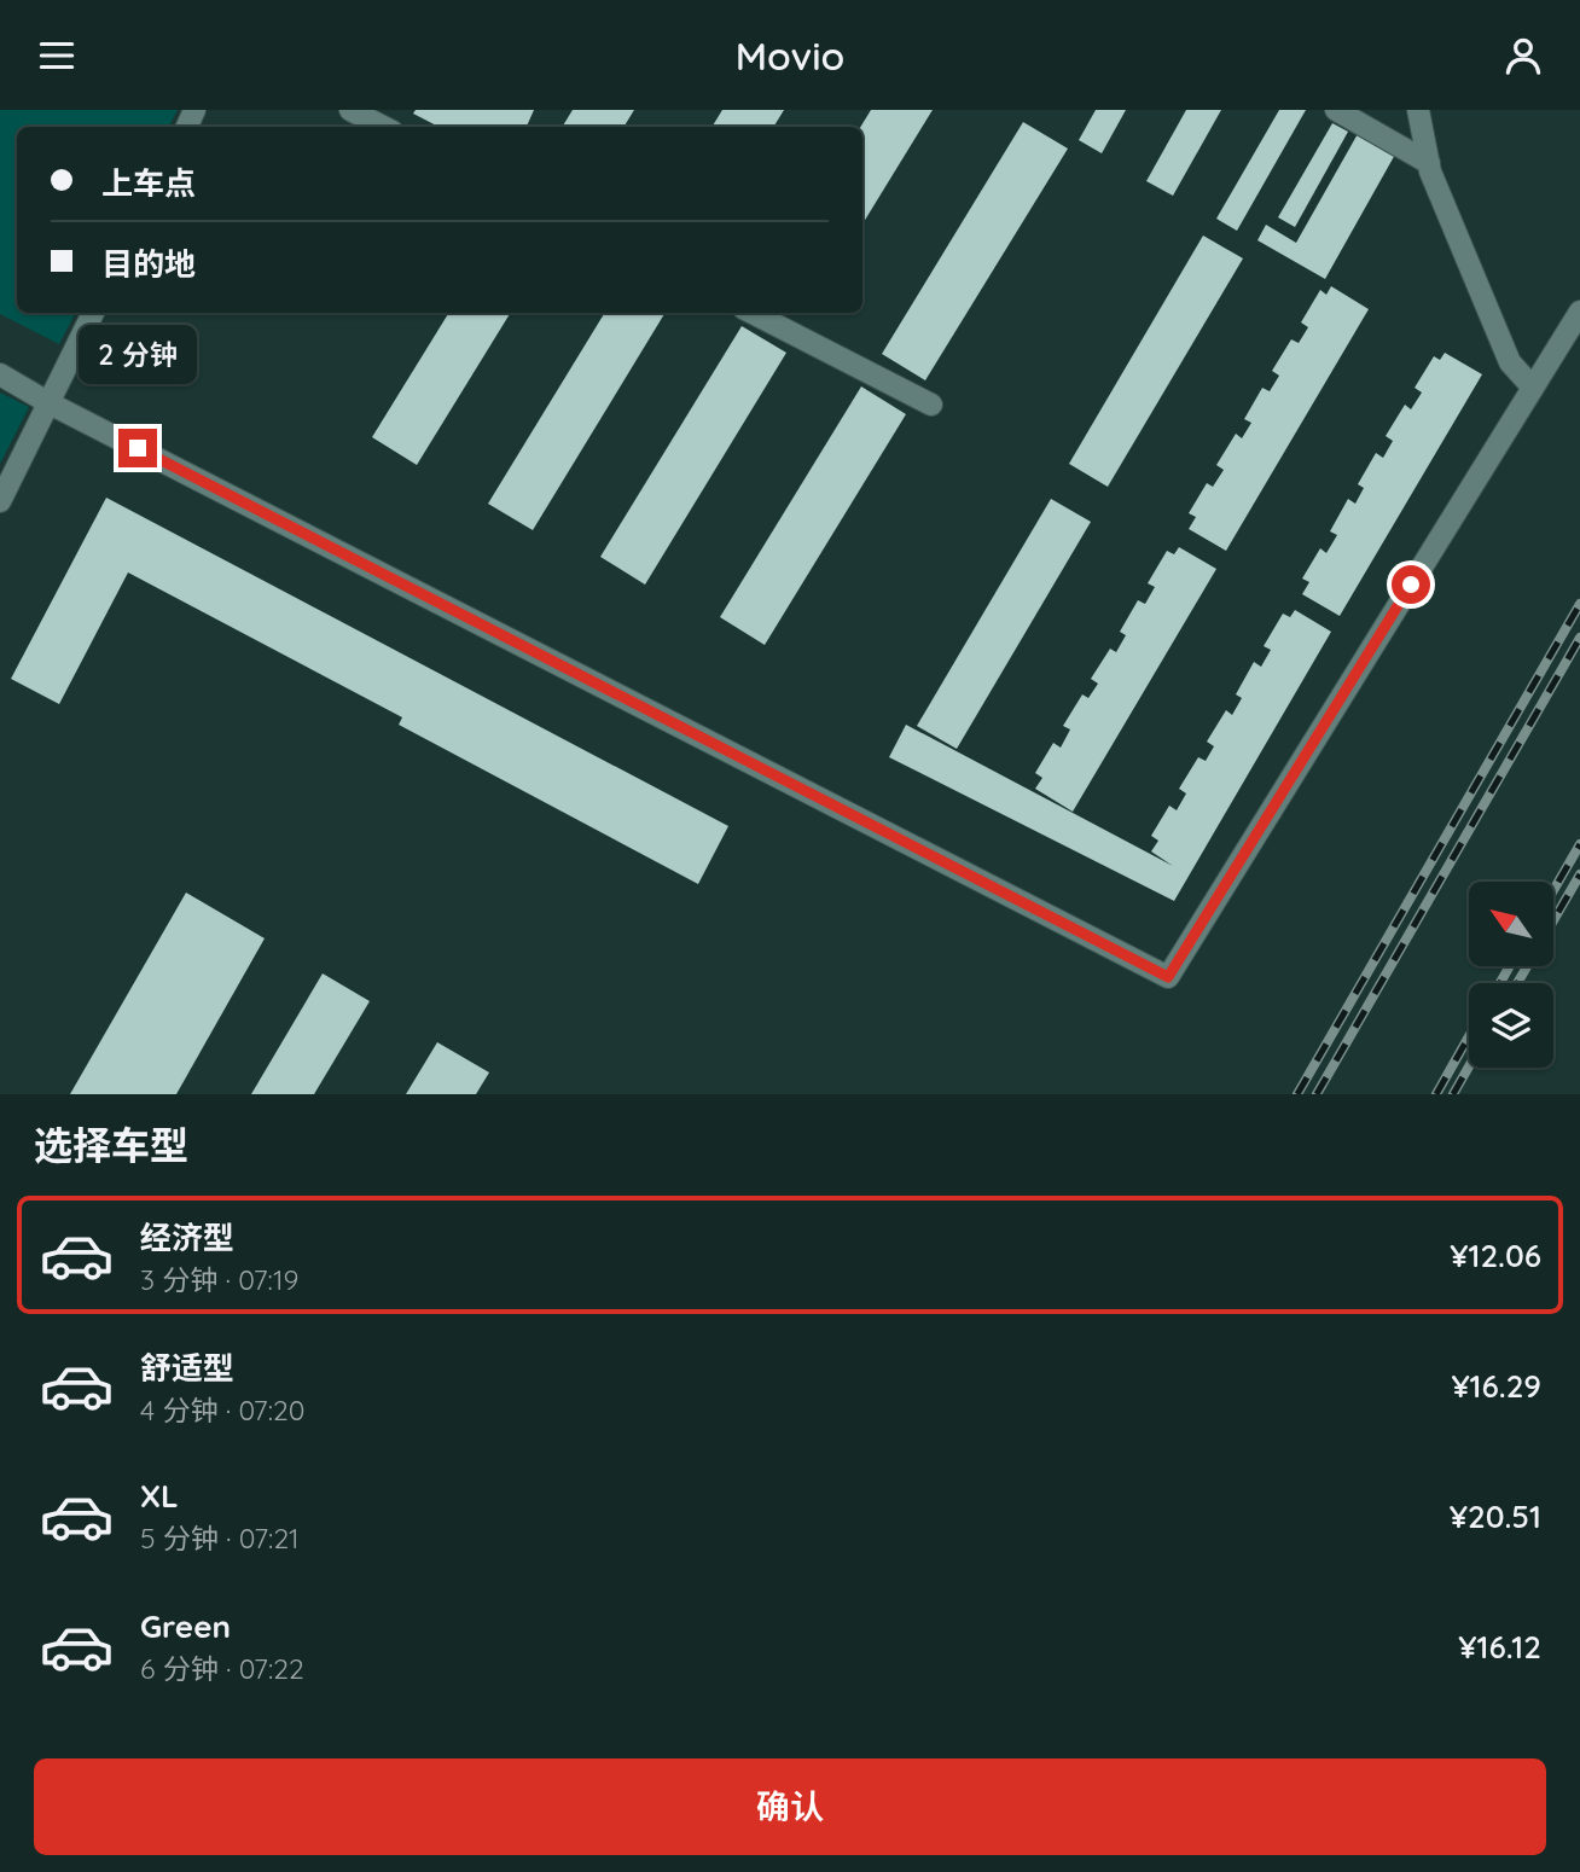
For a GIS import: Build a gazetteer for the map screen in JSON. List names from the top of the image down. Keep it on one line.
{"north":"top left","page":{"header":"Movio","banner":["上车点","目的地"],"bubble":"2 分钟","heading":"选择车型","list":[{"name":"经济型","note":"3 分钟 · 07:19","value":"¥12.06"},{"name":"舒适型","note":"4 分钟 · 07:20","value":"¥16.29"},{"name":"XL","note":"5 分钟 · 07:21","value":"¥20.51"},{"name":"Green","note":"6 分钟 · 07:22","value":"¥16.12"}],"buttons":"确认"}}
